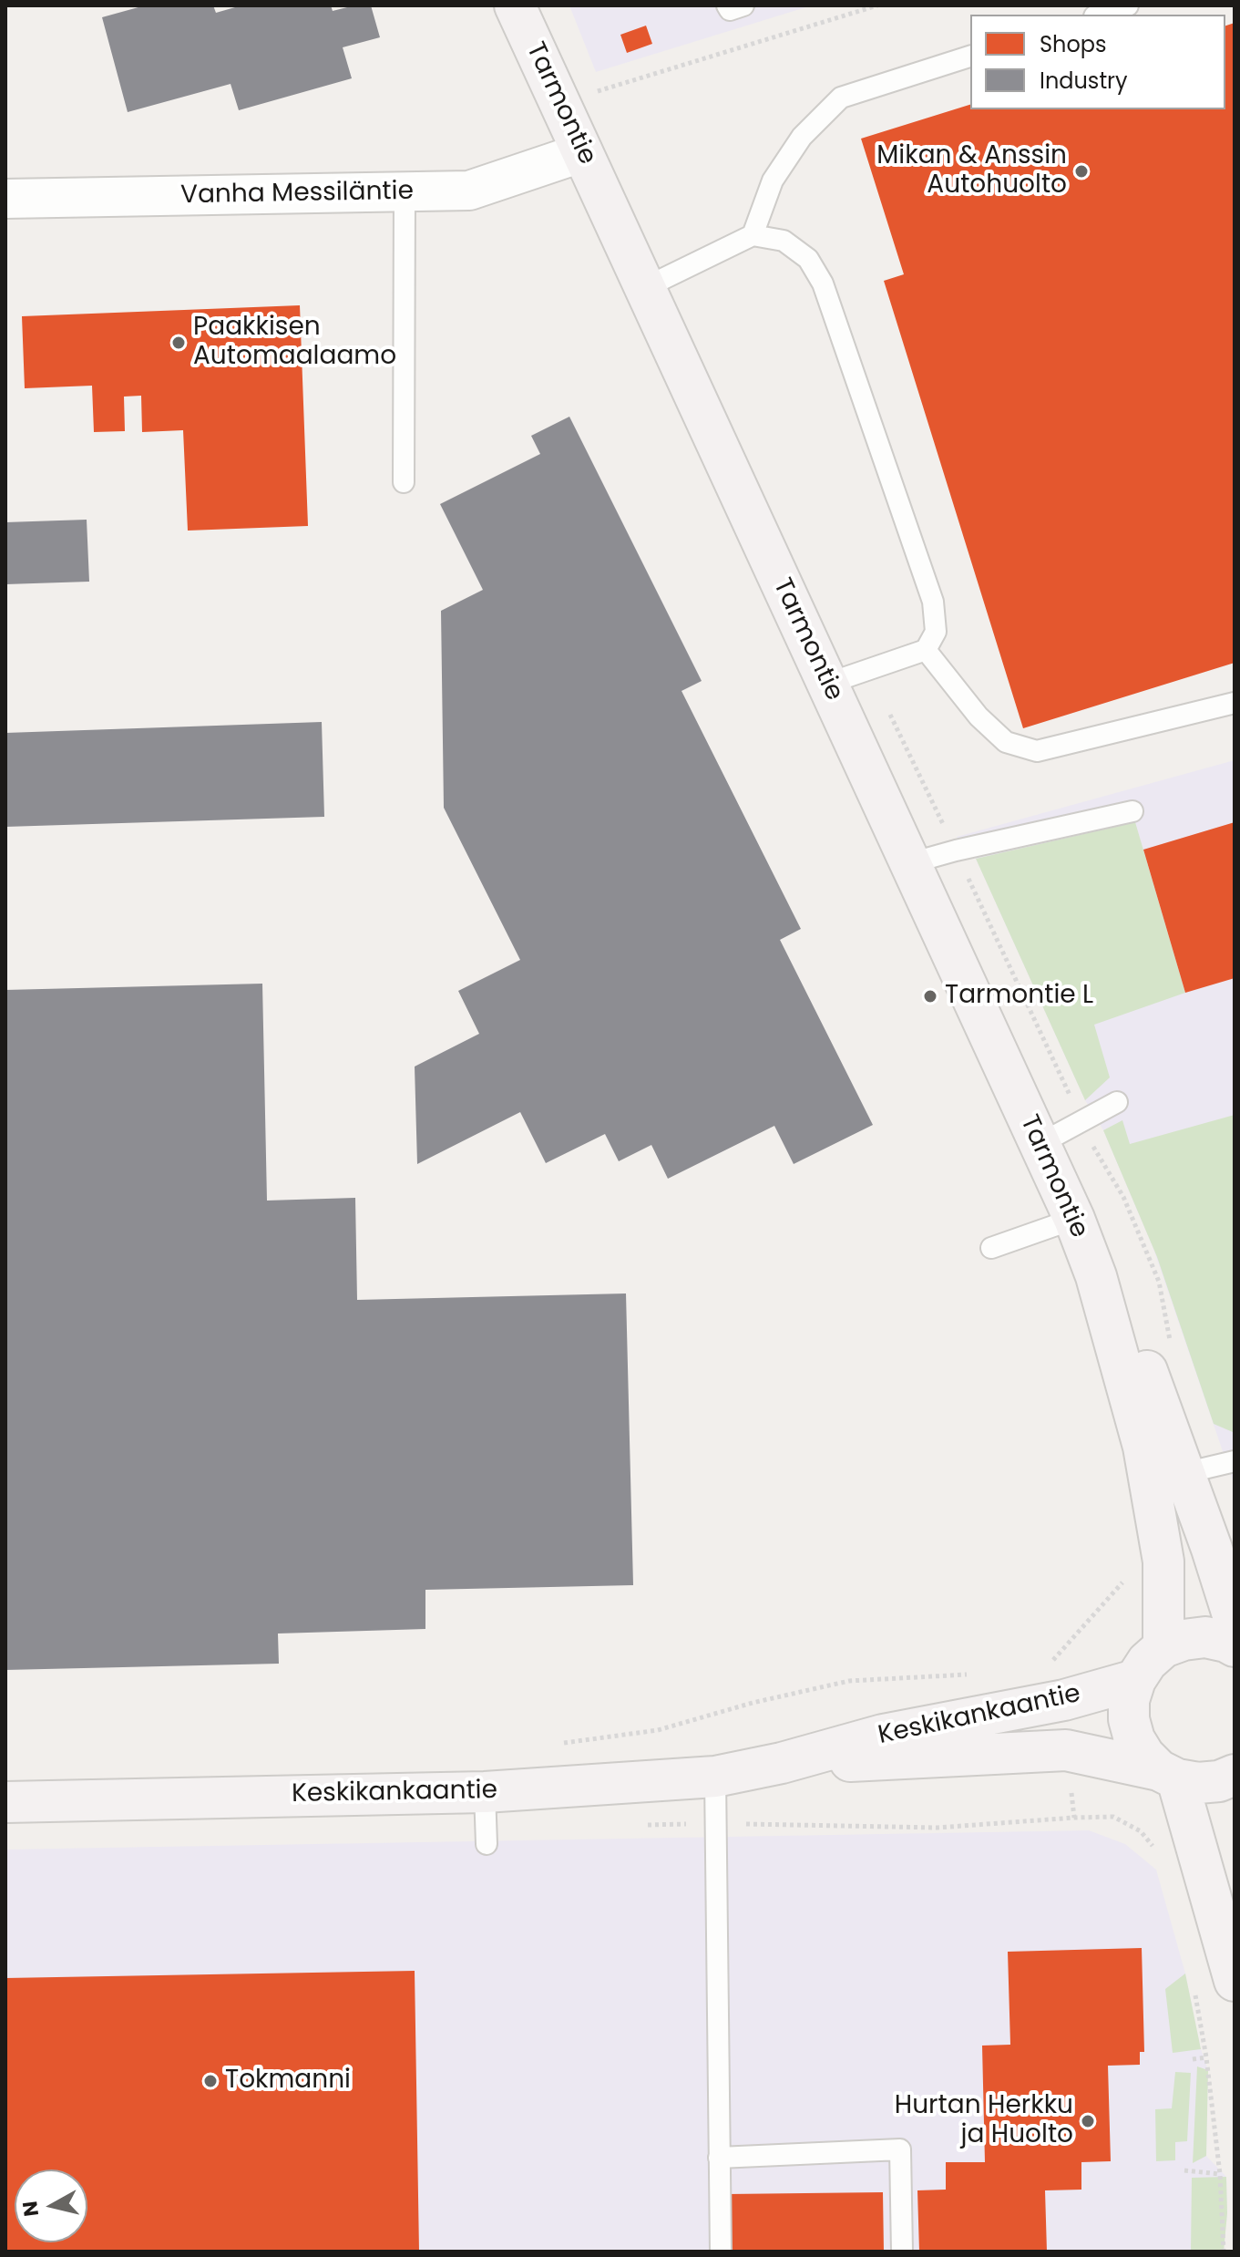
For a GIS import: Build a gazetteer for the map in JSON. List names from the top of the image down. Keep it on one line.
{"streets":{"street":["Tarmontie","Vanha Messiläntie","Keskikankaantie"]},"crossings":[["Tarmontie","Vanha Messiläntie"]],"places":["Mikan & Anssin Autohuolto","Paakkisen Automaalaamo","Tarmontie L","Tokmanni","Hurtan Herkku ja Huolto"],"legend":["Shops","Industry"],"north":"left"}
